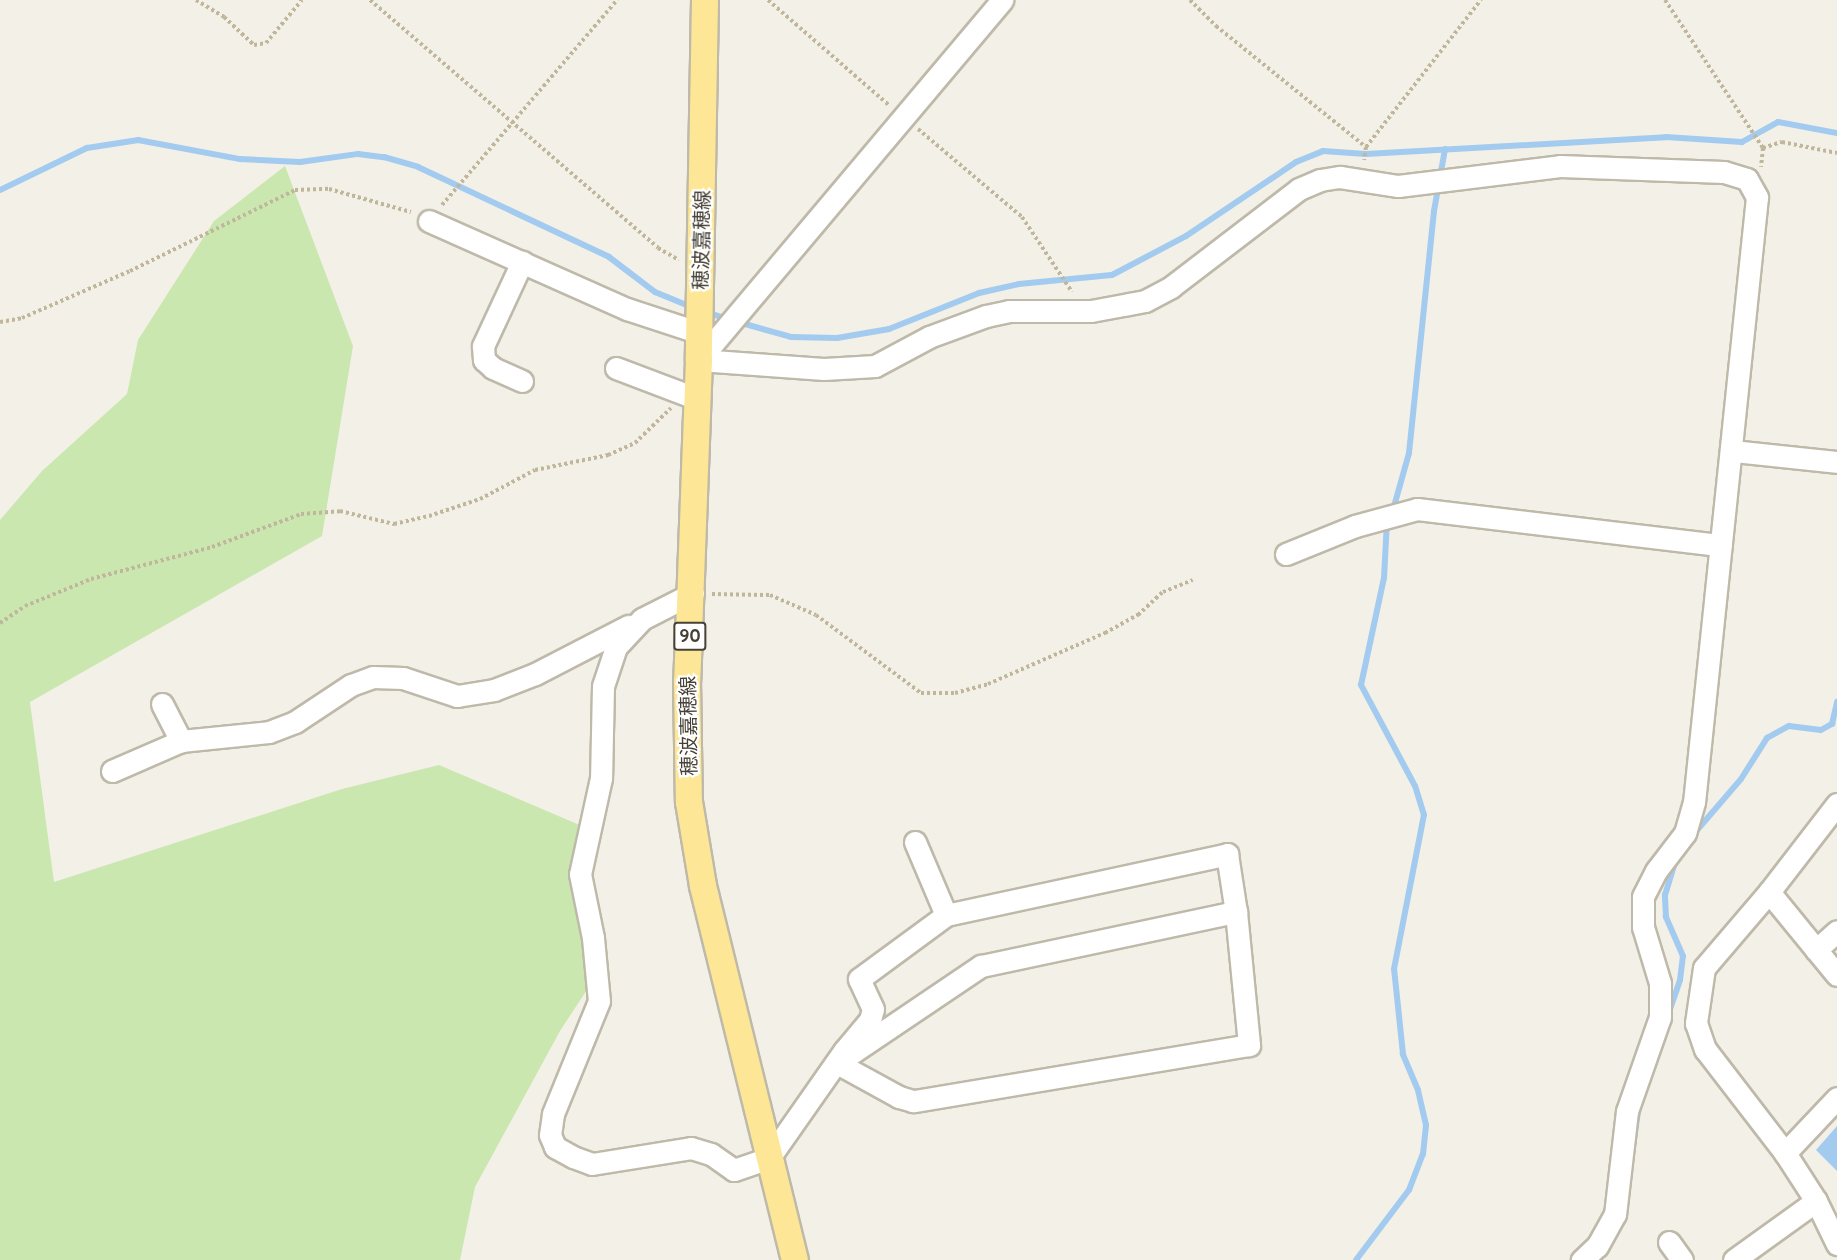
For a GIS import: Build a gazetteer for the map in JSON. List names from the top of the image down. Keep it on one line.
{"streets":{"main road":["穂波嘉穂線","90"]}}
